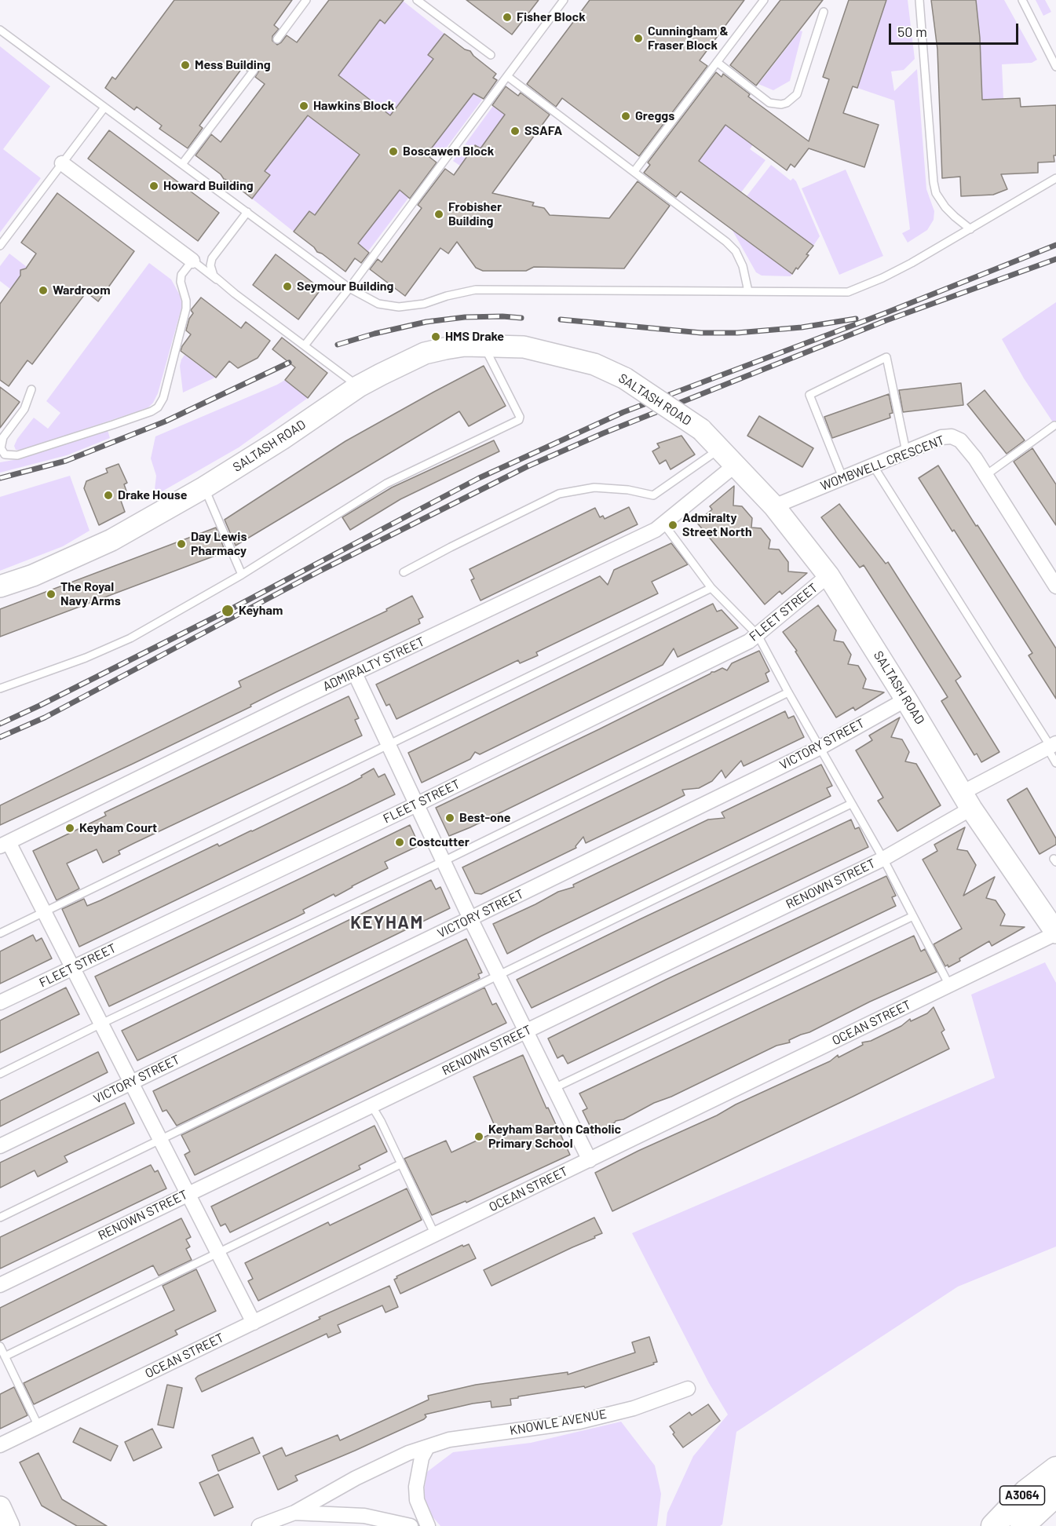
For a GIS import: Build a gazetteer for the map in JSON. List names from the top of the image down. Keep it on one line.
{"streets":{"main road":["SALTASH ROAD","A3064"],"street":["WOMBWELL CRESCENT","FLEET STREET","ADMIRALTY STREET","VICTORY STREET","RENOWN STREET","OCEAN STREET","KNOWLE AVENUE"]},"crossings":[["SALTASH ROAD","WOMBWELL CRESCENT"],["SALTASH ROAD","FLEET STREET"],["SALTASH ROAD","ADMIRALTY STREET"],["SALTASH ROAD","VICTORY STREET"],["SALTASH ROAD","RENOWN STREET"],["SALTASH ROAD","OCEAN STREET"]],"districts":["KEYHAM"],"places":["Fisher Block","Cunningham & Fraser Block","Mess Building","Hawkins Block","Greggs","SSAFA","Boscawen Block","Howard Building","Frobisher Building","Seymour Building","Wardroom","HMS Drake","Drake House","Admiralty Street North","Day Lewis Pharmacy","The Royal Navy Arms","Keyham","Best-one","Keyham Court","Costcutter","Keyham Barton Catholic Primary School"],"scale_bar":"50 m"}
